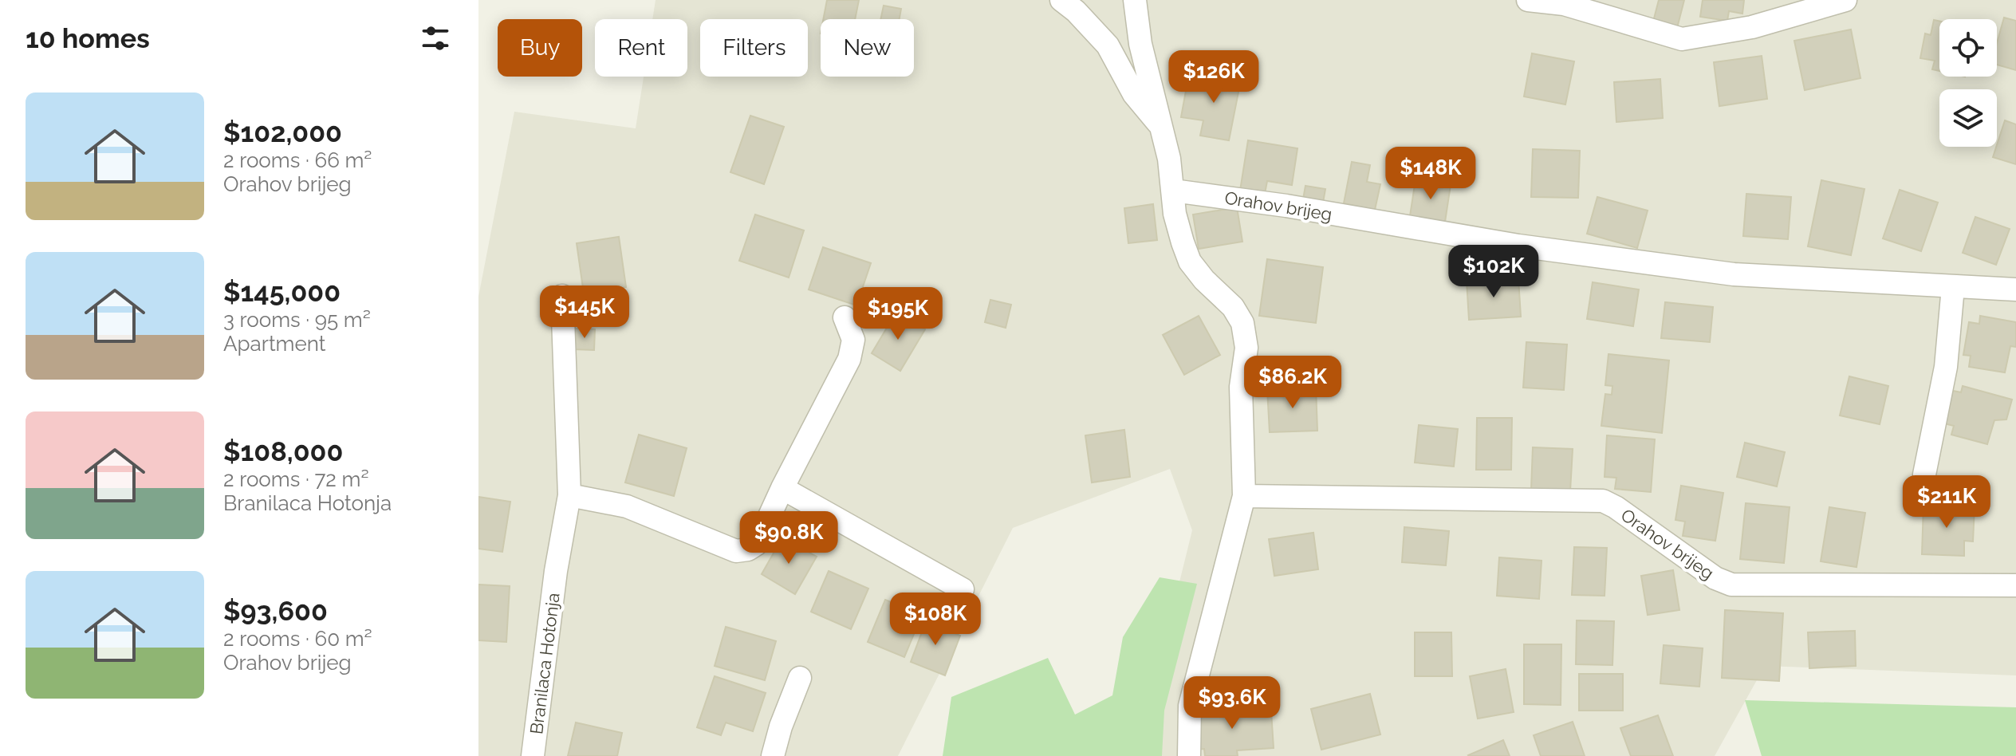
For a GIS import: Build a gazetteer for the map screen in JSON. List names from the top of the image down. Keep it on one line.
{"streets":{"street":["Orahov brijeg","Branilaca Hotonja"]},"page":{"heading":"10 homes","chip":["Buy","Rent","Filters","New"],"price":["$126K","$148K","$102K","$145K","$195K","$86.2K","$211K","$90.8K","$108K","$93.6K"],"list":[{"name":"$102,000","note":"2 rooms · 66 m² · Orahov brijeg"},{"name":"$145,000","note":"3 rooms · 95 m² · Apartment"},{"name":"$108,000","note":"2 rooms · 72 m² · Branilaca Hotonja"},{"name":"$93,600","note":"2 rooms · 60 m² · Orahov brijeg"}]}}
